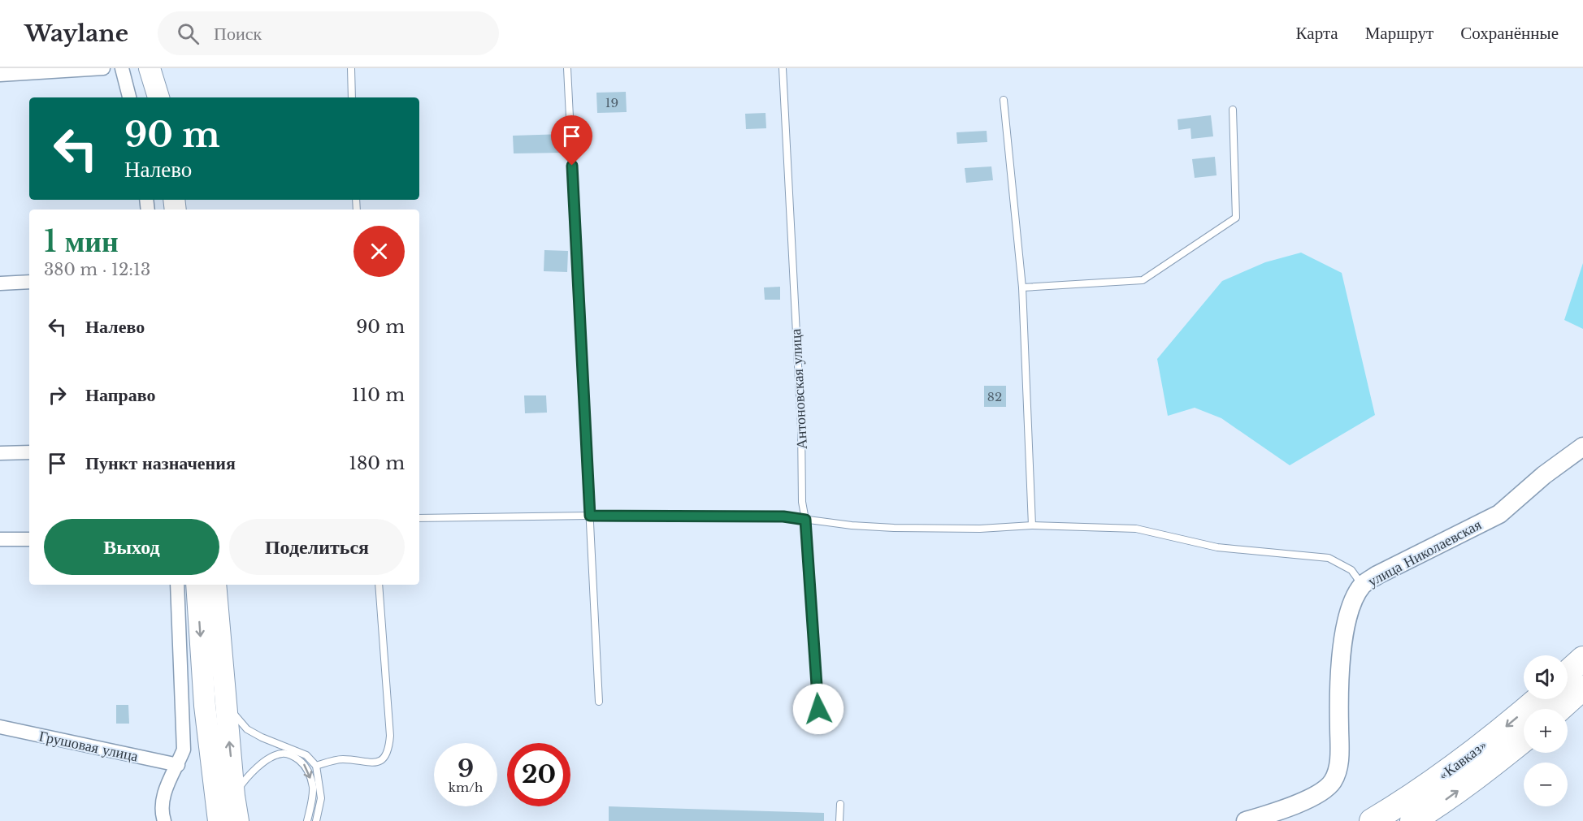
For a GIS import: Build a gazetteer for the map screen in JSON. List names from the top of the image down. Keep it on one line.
{"streets":{"highway":["«Кавказ»"],"street":["улица Николаевская","Грушовая улица"],"lane":["Антоновская улица"]},"house_numbers":["19","82"],"page":{"header":"Waylane","search":"Поиск","nav":["Карта","Маршрут","Сохранённые"],"turn":["90 m","Налево"],"heading":["1 мин","380 m · 12:13"],"list":[{"name":"Налево","value":"90 m"},{"name":"Направо","value":"110 m"},{"name":"Пункт назначения","value":"180 m"}],"buttons":["Выход","Поделиться"],"map_buttons":["+","−"],"speed":"9 km/h","limit":"20"}}
